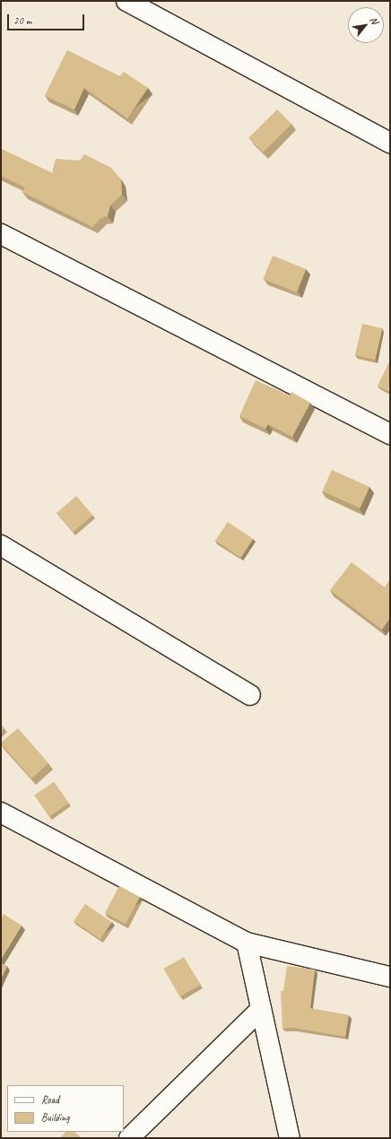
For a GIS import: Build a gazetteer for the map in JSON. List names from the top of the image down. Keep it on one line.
{"legend":["Road","Building"],"scale_bar":"20 m","north":"top right"}
